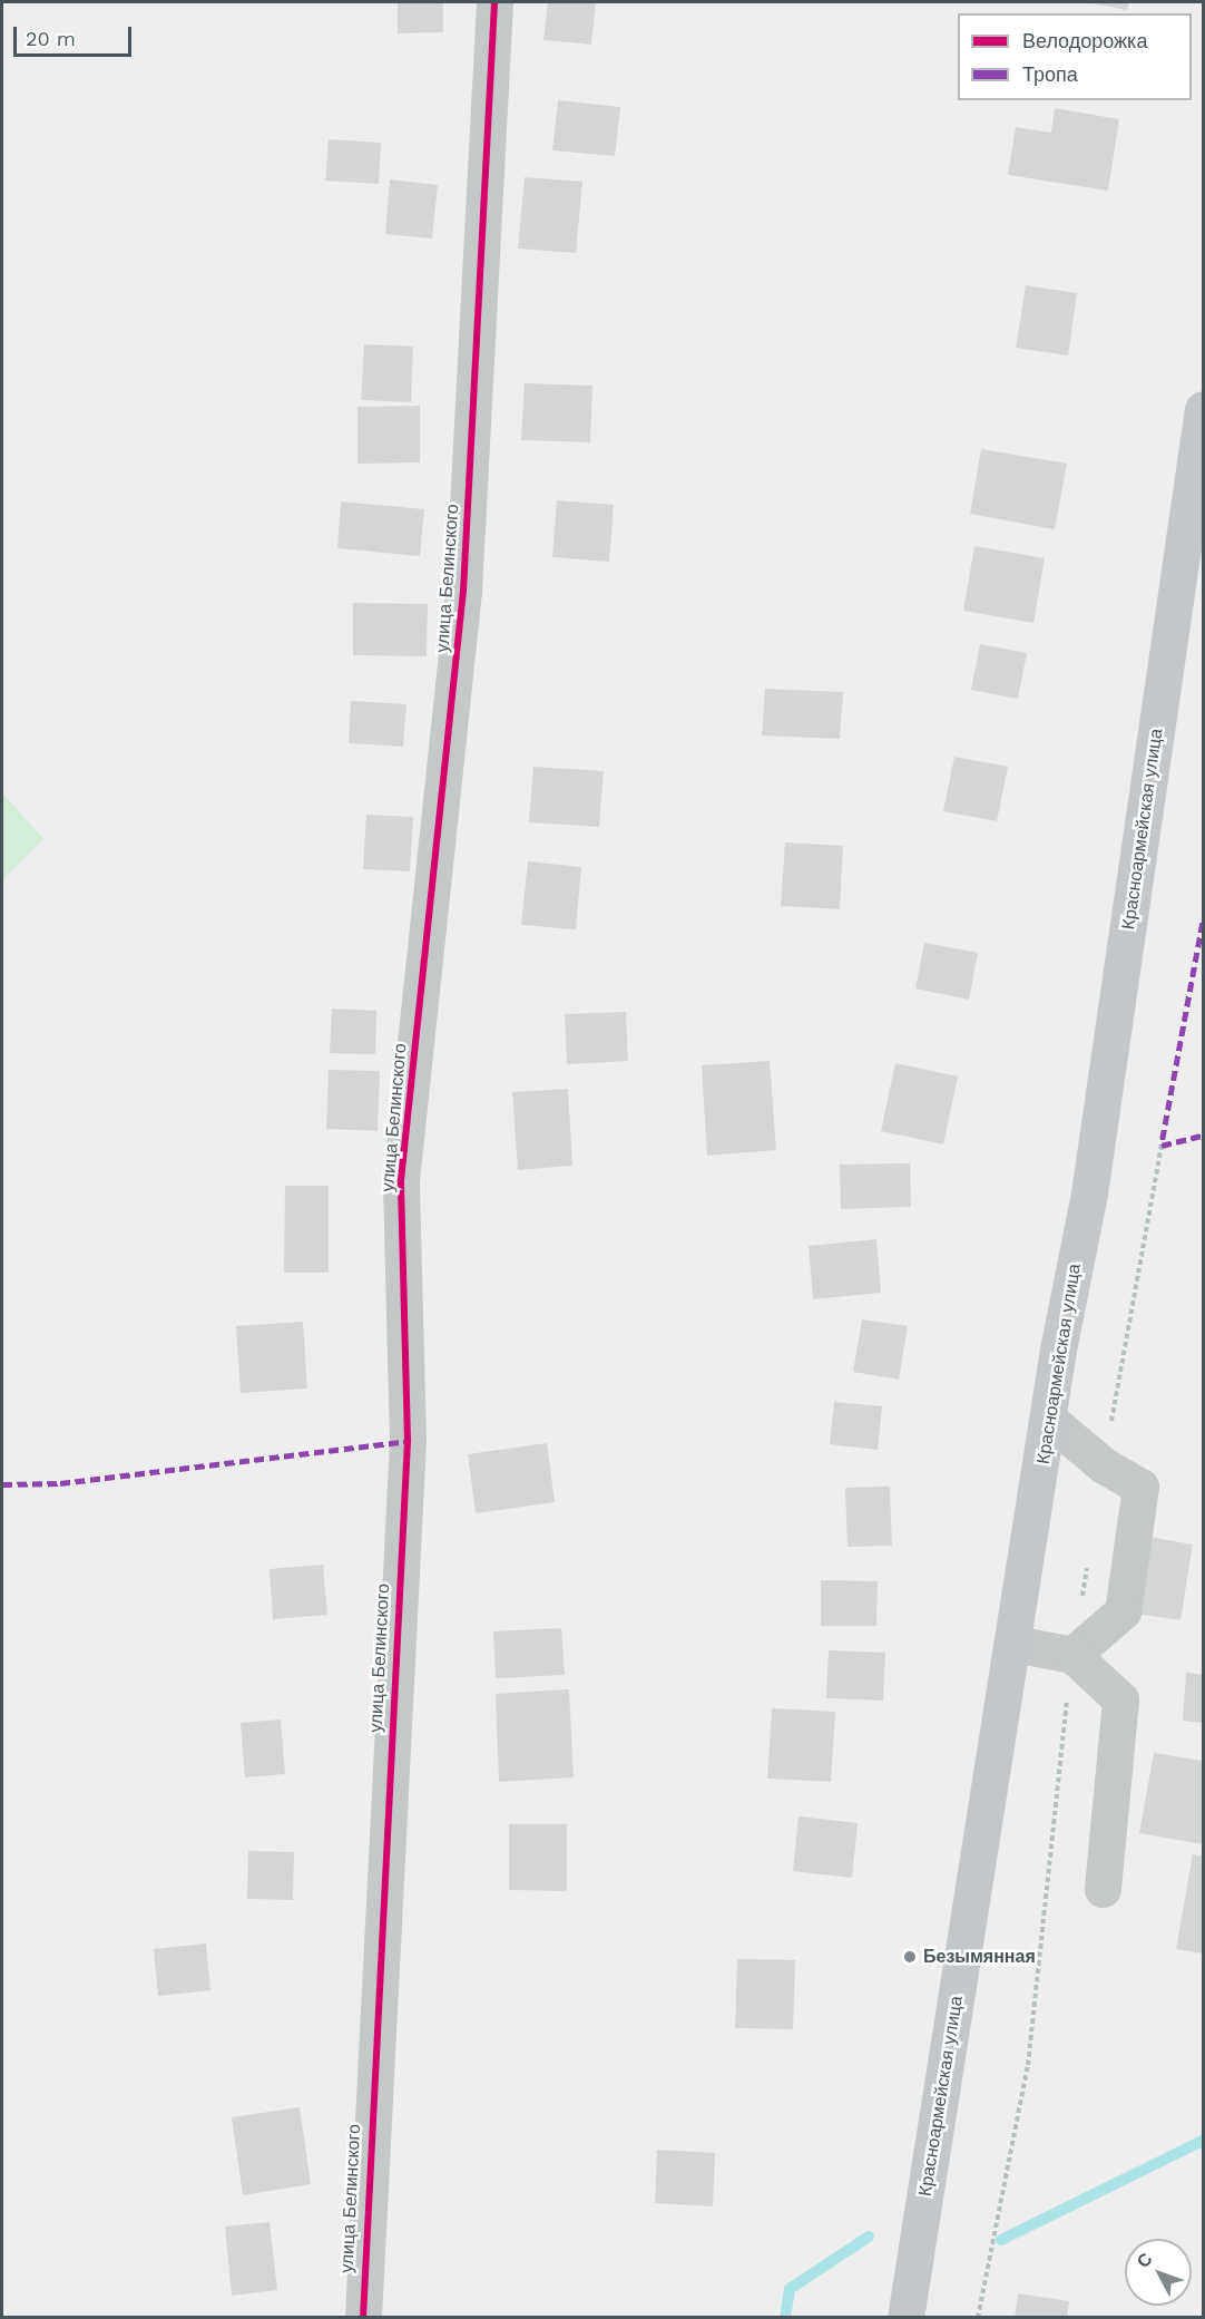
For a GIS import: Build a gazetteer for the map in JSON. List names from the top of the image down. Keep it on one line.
{"streets":{"main road":["Красноармейская улица"],"street":["улица Белинского"]},"places":["Безымянная"],"legend":["Велодорожка","Тропа"],"scale_bar":"20 m","north":"top left"}
